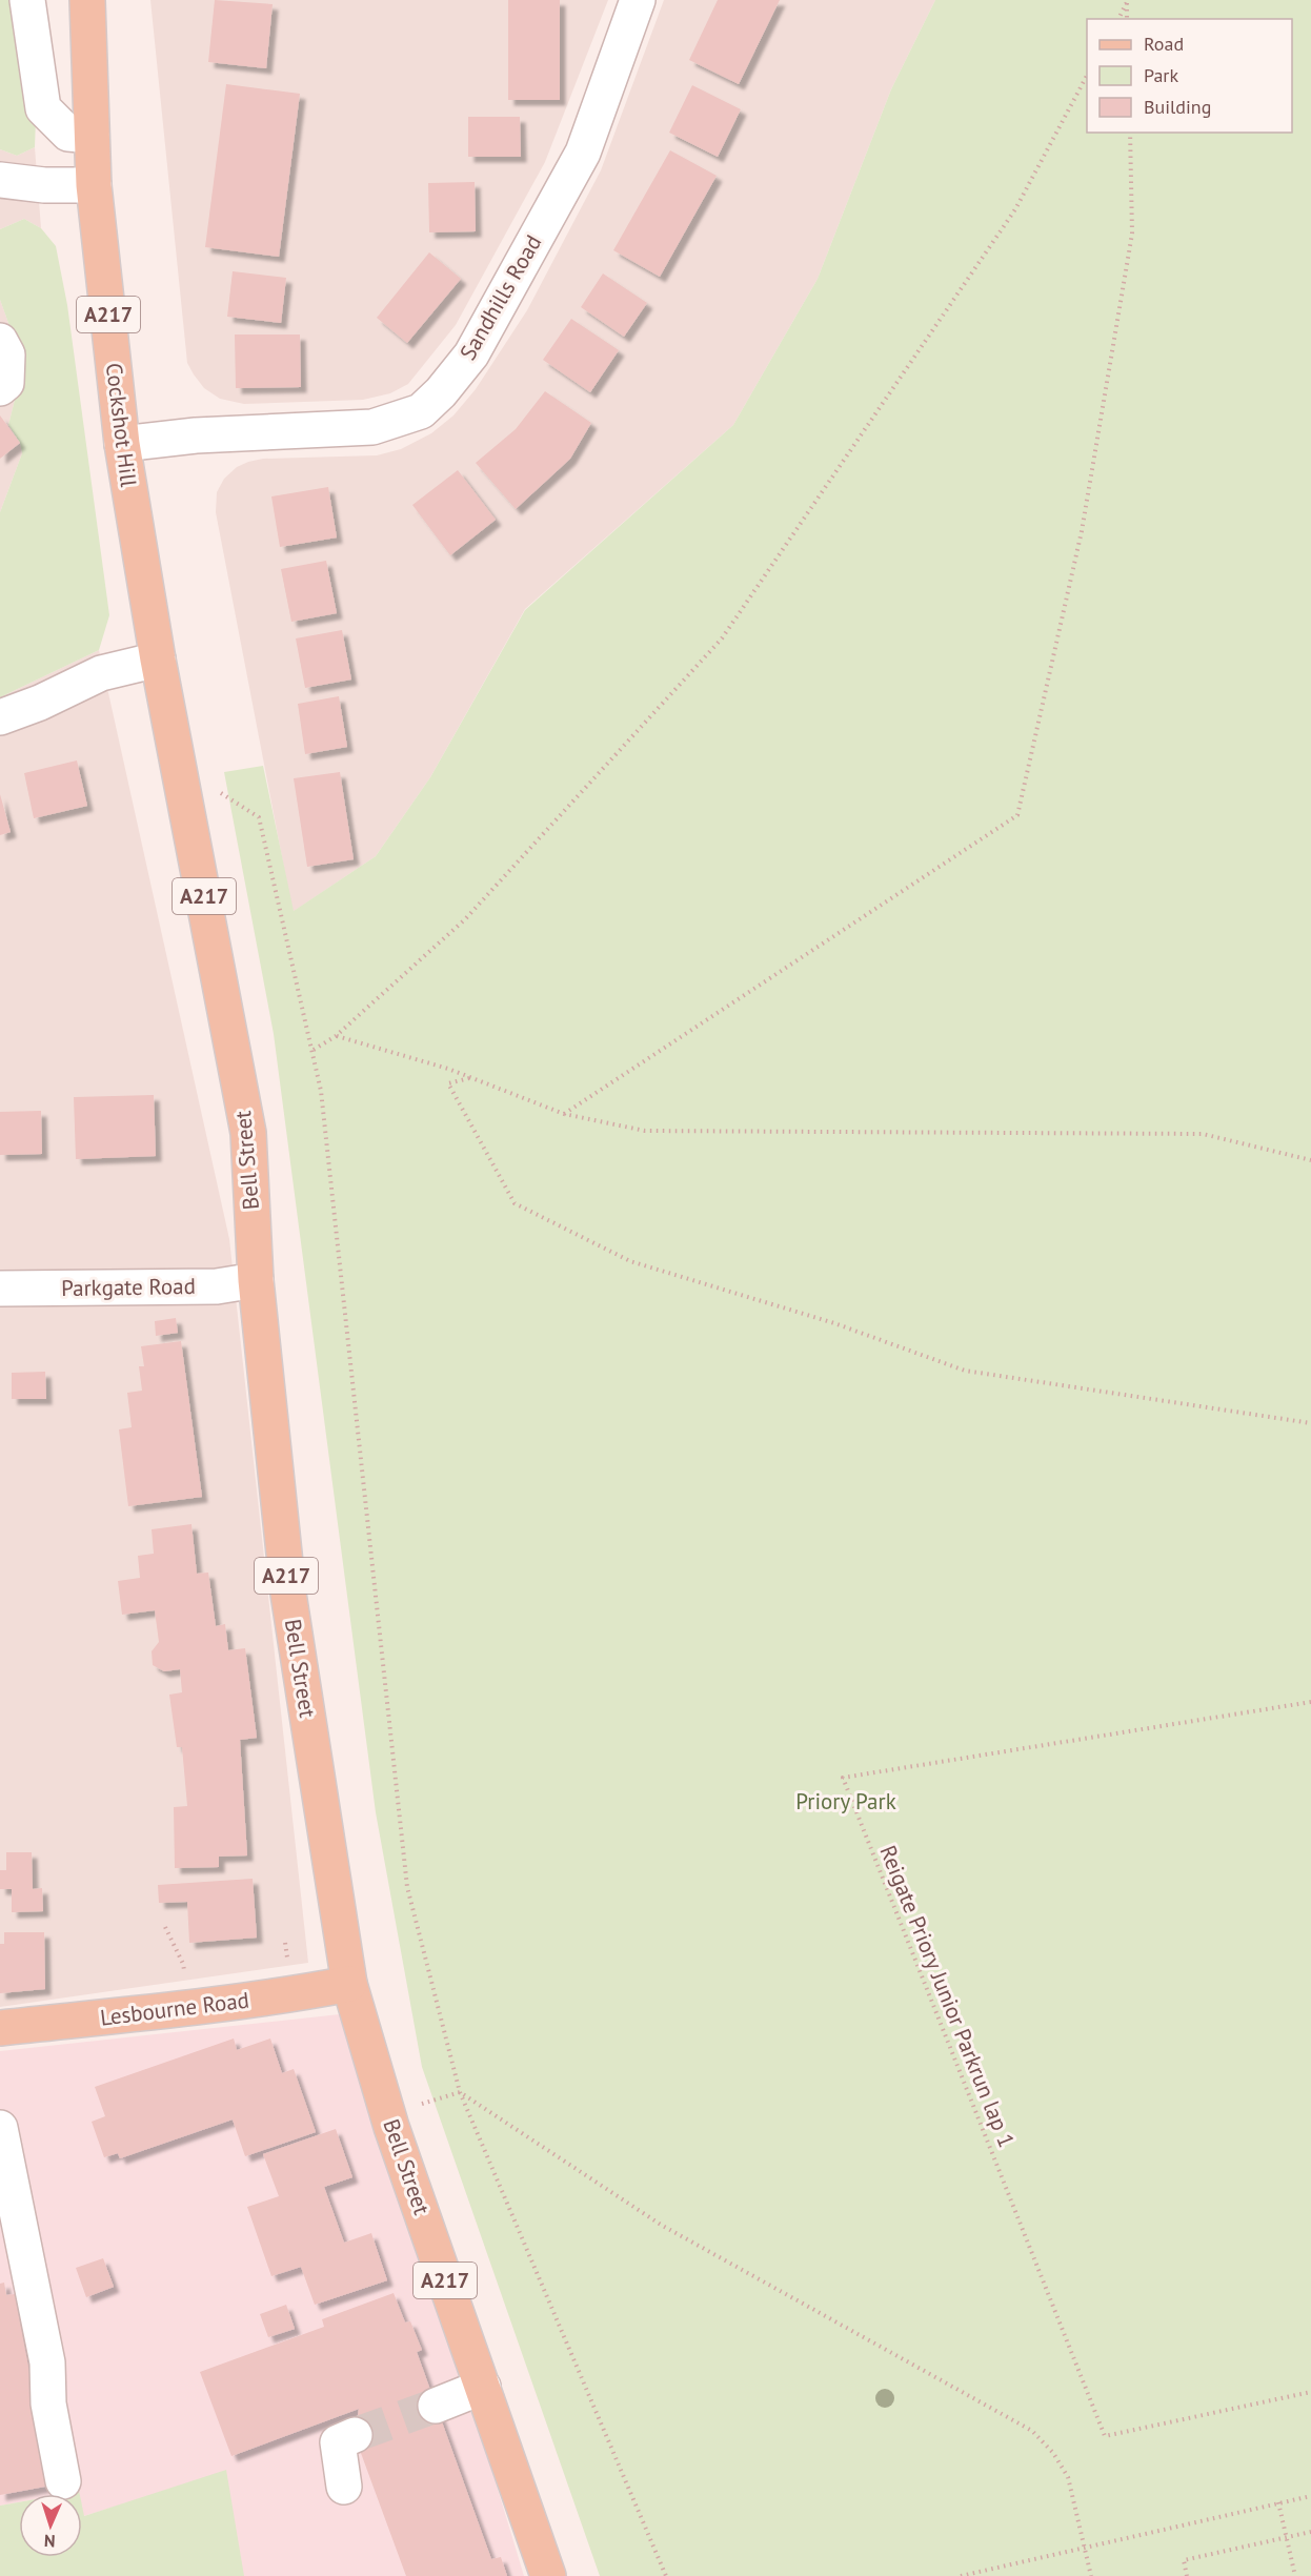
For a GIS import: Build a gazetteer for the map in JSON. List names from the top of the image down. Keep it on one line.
{"streets":{"main road":["A217","Cockshot Hill","Bell Street","Lesbourne Road"],"street":["Sandhills Road","Parkgate Road"],"path":["Reigate Priory Junior Parkrun lap 1"]},"crossings":[["Sandhills Road","Cockshot Hill"],["Cockshot Hill","Bell Street"],["Bell Street","Parkgate Road"],["Bell Street","Lesbourne Road"]],"parks":["Priory Park"],"legend":["Road","Park","Building"],"north":"bottom"}
